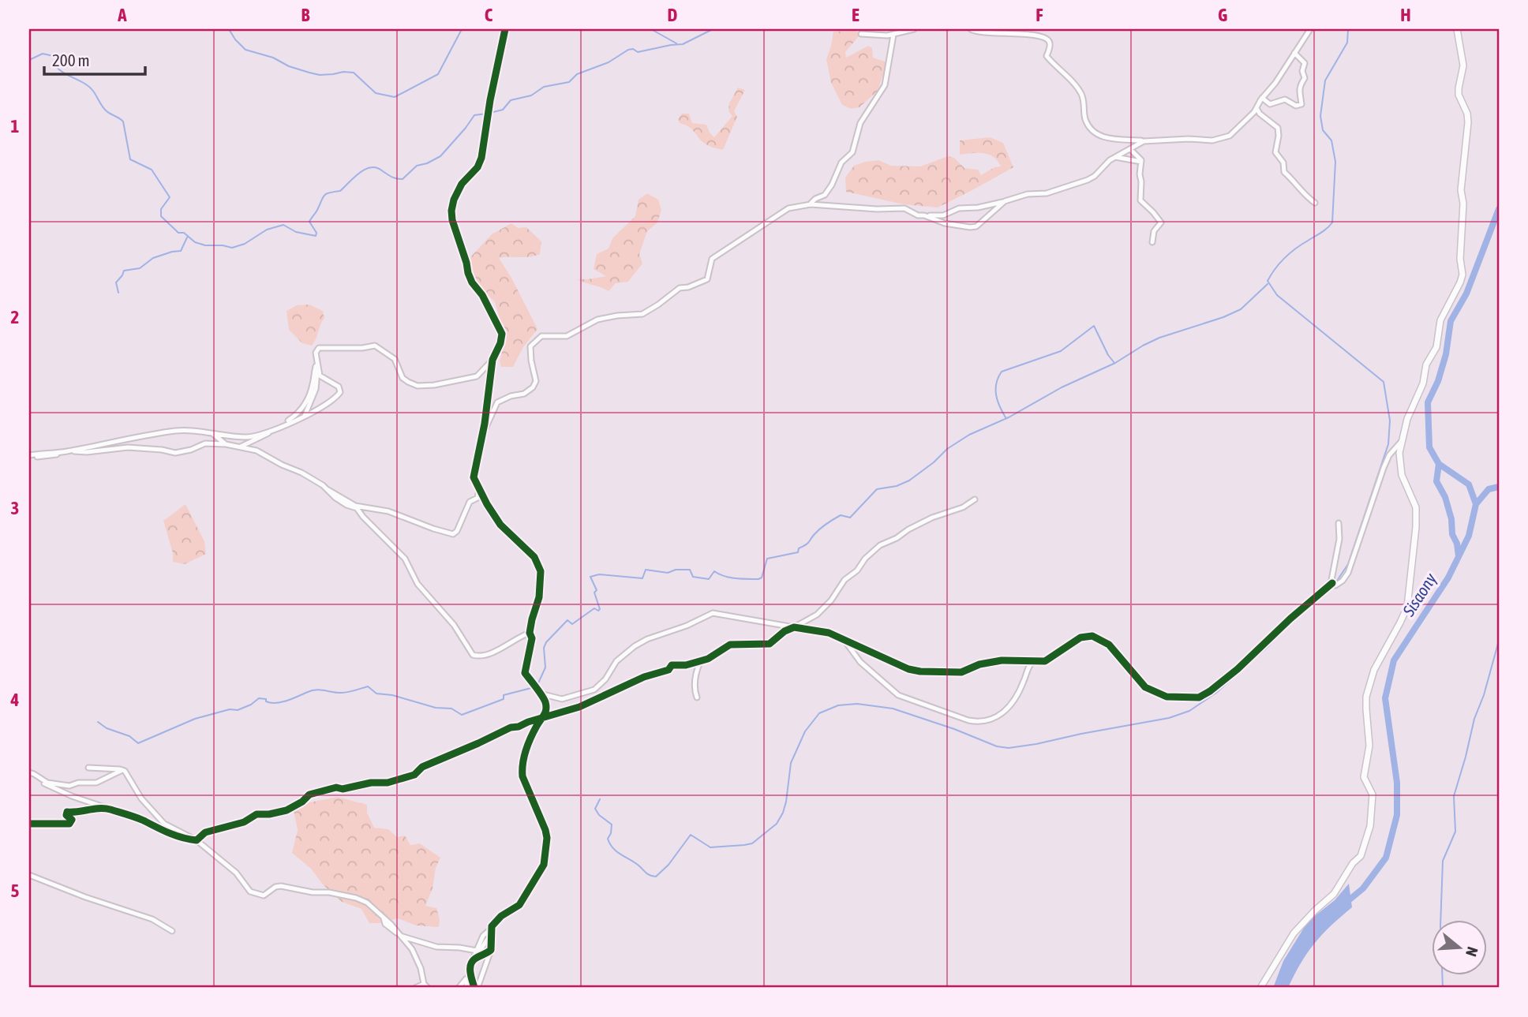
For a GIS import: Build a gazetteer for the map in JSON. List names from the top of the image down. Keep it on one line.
{"water":["Sisaony"],"scale_bar":"200 m","north":"right","grid":{"columns":["A","B","C","D","E","F","G","H"],"rows":["1","2","3","4","5"]}}
